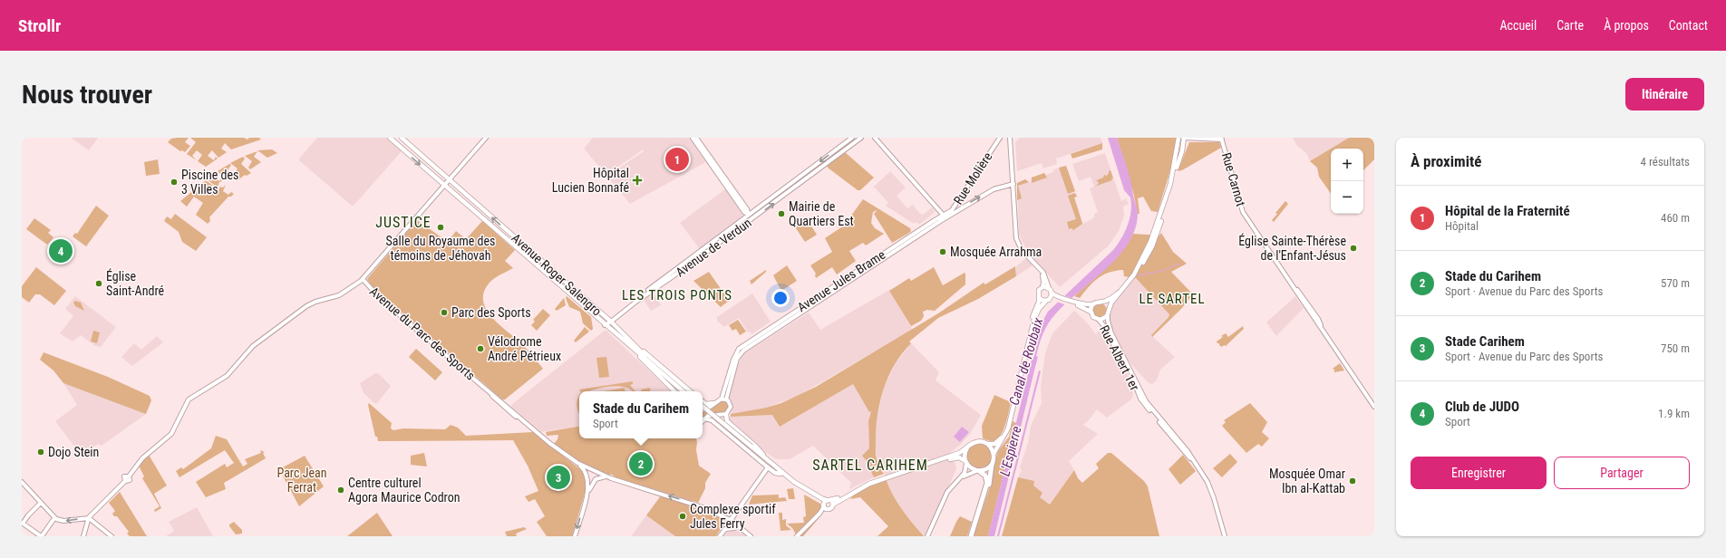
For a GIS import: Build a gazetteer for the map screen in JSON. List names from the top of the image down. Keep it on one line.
{"streets":{"main road":["Avenue Roger Salengro"],"street":["Rue Molière","Rue Carnot","Avenue de Verdun","Avenue Jules Brame","Avenue du Parc des Sports","Rue Albert 1er"]},"crossings":[["Rue Molière","Avenue Jules Brame"],["Avenue de Verdun","Avenue Roger Salengro"]],"districts":["JUSTICE","LES TROIS PONTS","LE SARTEL","SARTEL CARIHEM"],"water":["Canal de Roubaix","L'Espierre"],"parks":["Parc Jean Ferrat"],"places":{"health":["Hôpital Lucien Bonnafé"],"other":["Piscine des 3 Villes","Mairie de Quartiers Est","Salle du Royaume des témoins de Jéhovah","Église Sainte-Thérèse de l'Enfant-Jésus","Mosquée Arrahma","Église Saint-André","Parc des Sports","Vélodrome André Pétrieux","Dojo Stein","Mosquée Omar Ibn al-Kattab","Centre culturel Agora Maurice Codron","Complexe sportif Jules Ferry"]},"page":{"header":"Strollr","nav":["Accueil","Carte","À propos","Contact"],"buttons":["Itinéraire",["Enregistrer","Partager"]],"title":"Nous trouver","heading":["À proximité","4 résultats"],"pins":["1","4","2","3"],"map_buttons":["+","−"],"list":[{"mark":"1","name":"Hôpital de la Fraternité","note":"Hôpital","value":"460 m"},{"mark":"2","name":"Stade du Carihem","note":"Sport · Avenue du Parc des Sports","value":"570 m"},{"mark":"3","name":"Stade Carihem","note":"Sport · Avenue du Parc des Sports","value":"750 m"},{"mark":"4","name":"Club de JUDO","note":"Sport","value":"1.9 km"}],"popup":["Stade du Carihem","Sport"]}}
